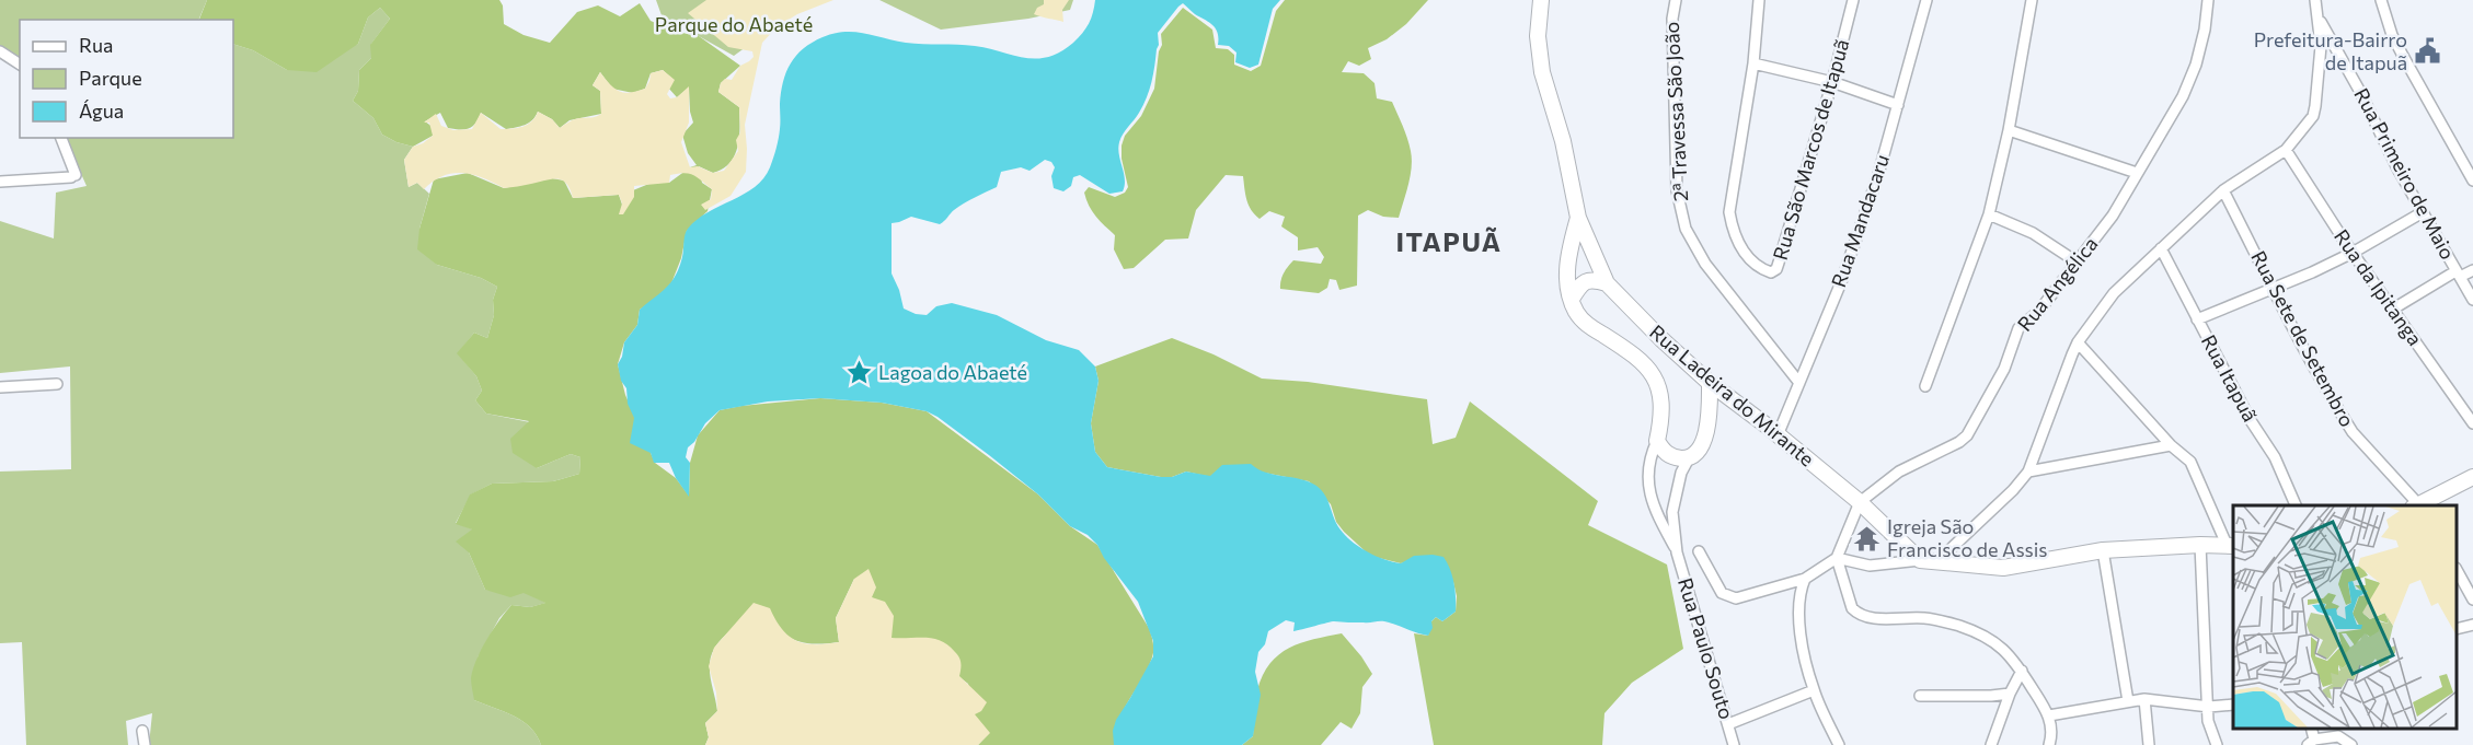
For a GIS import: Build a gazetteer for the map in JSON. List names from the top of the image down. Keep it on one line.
{"streets":{"street":["2ª Travessa São João","Rua São Marcos de Itapuã","Rua Primeiro de Maio","Rua Mandacaru","Rua Angélica","Rua da Ipitanga","Rua Sete de Setembro","Rua Itapuã","Rua Ladeira do Mirante","Rua Paulo Souto"]},"crossings":[["2ª Travessa São João","Rua Mandacaru"],["Rua Mandacaru","Rua Ladeira do Mirante"],["Rua Angélica","Rua Ladeira do Mirante"],["Rua Ladeira do Mirante","Rua Paulo Souto"]],"districts":["ITAPUÃ"],"parks":["Parque do Abaeté"],"places":{"public building":["Prefeitura-Bairro de Itapuã"],"place":["Lagoa do Abaeté"],"temple":["Igreja São Francisco de Assis"]},"legend":["Rua","Parque","Água"]}
